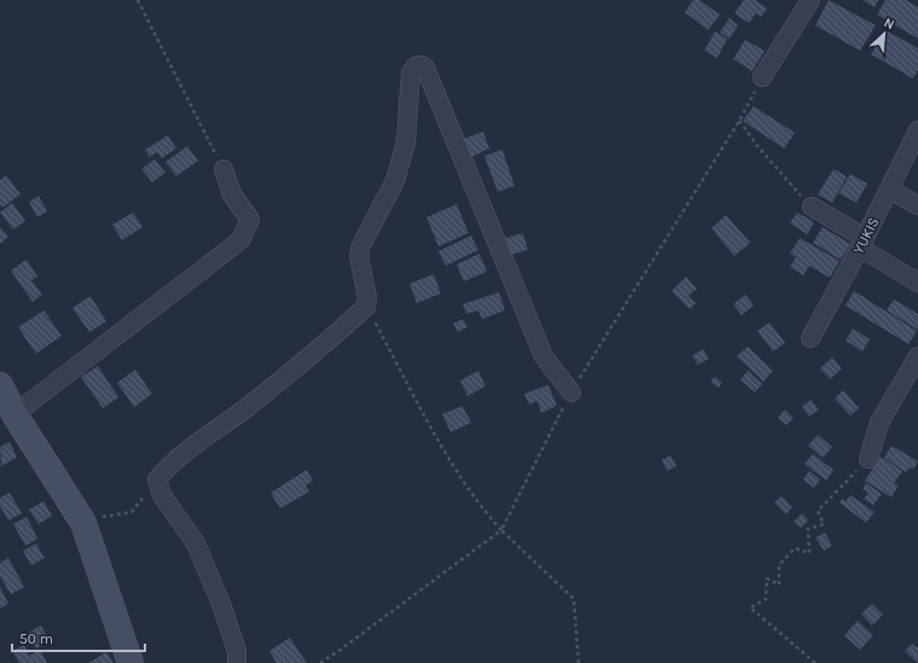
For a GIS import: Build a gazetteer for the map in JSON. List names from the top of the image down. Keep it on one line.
{"streets":{"street":["YUKIS"]},"scale_bar":"50 m","north":"top right"}
